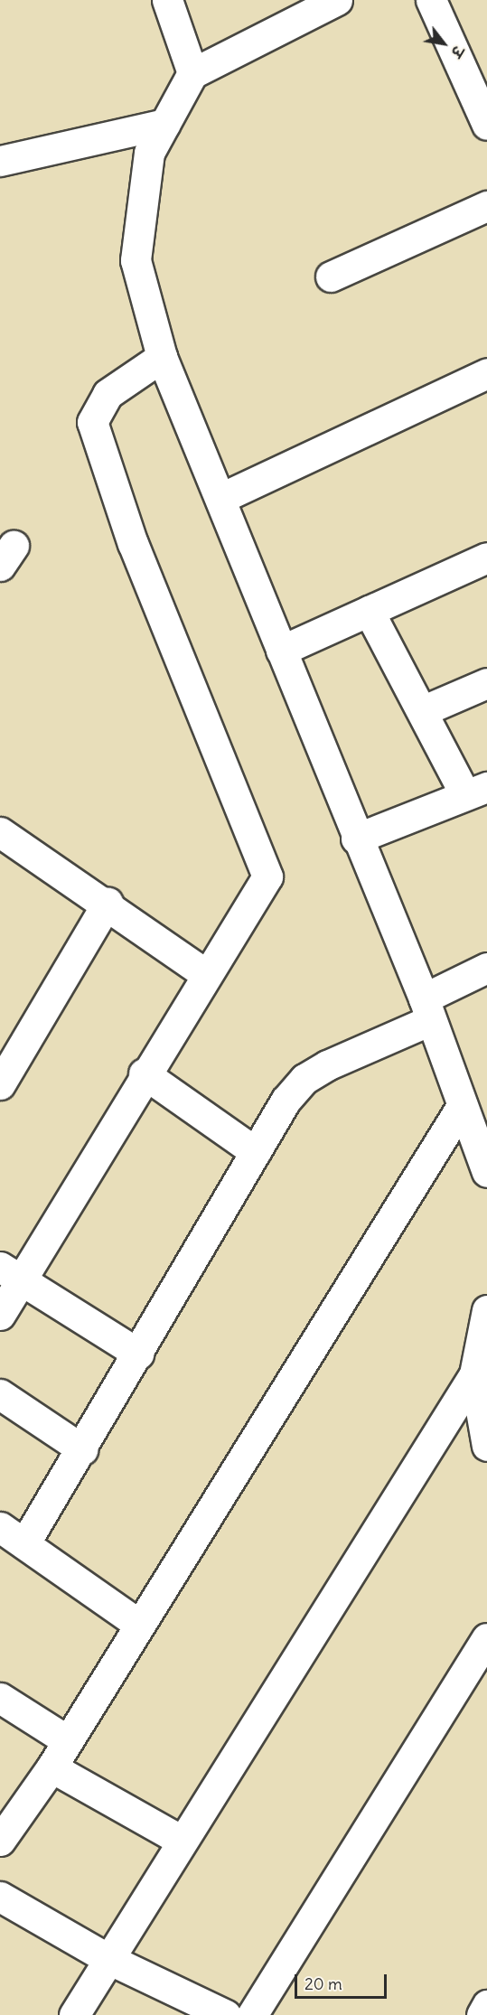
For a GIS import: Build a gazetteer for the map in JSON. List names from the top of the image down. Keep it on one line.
{"scale_bar":"20 m","north":"bottom right"}
